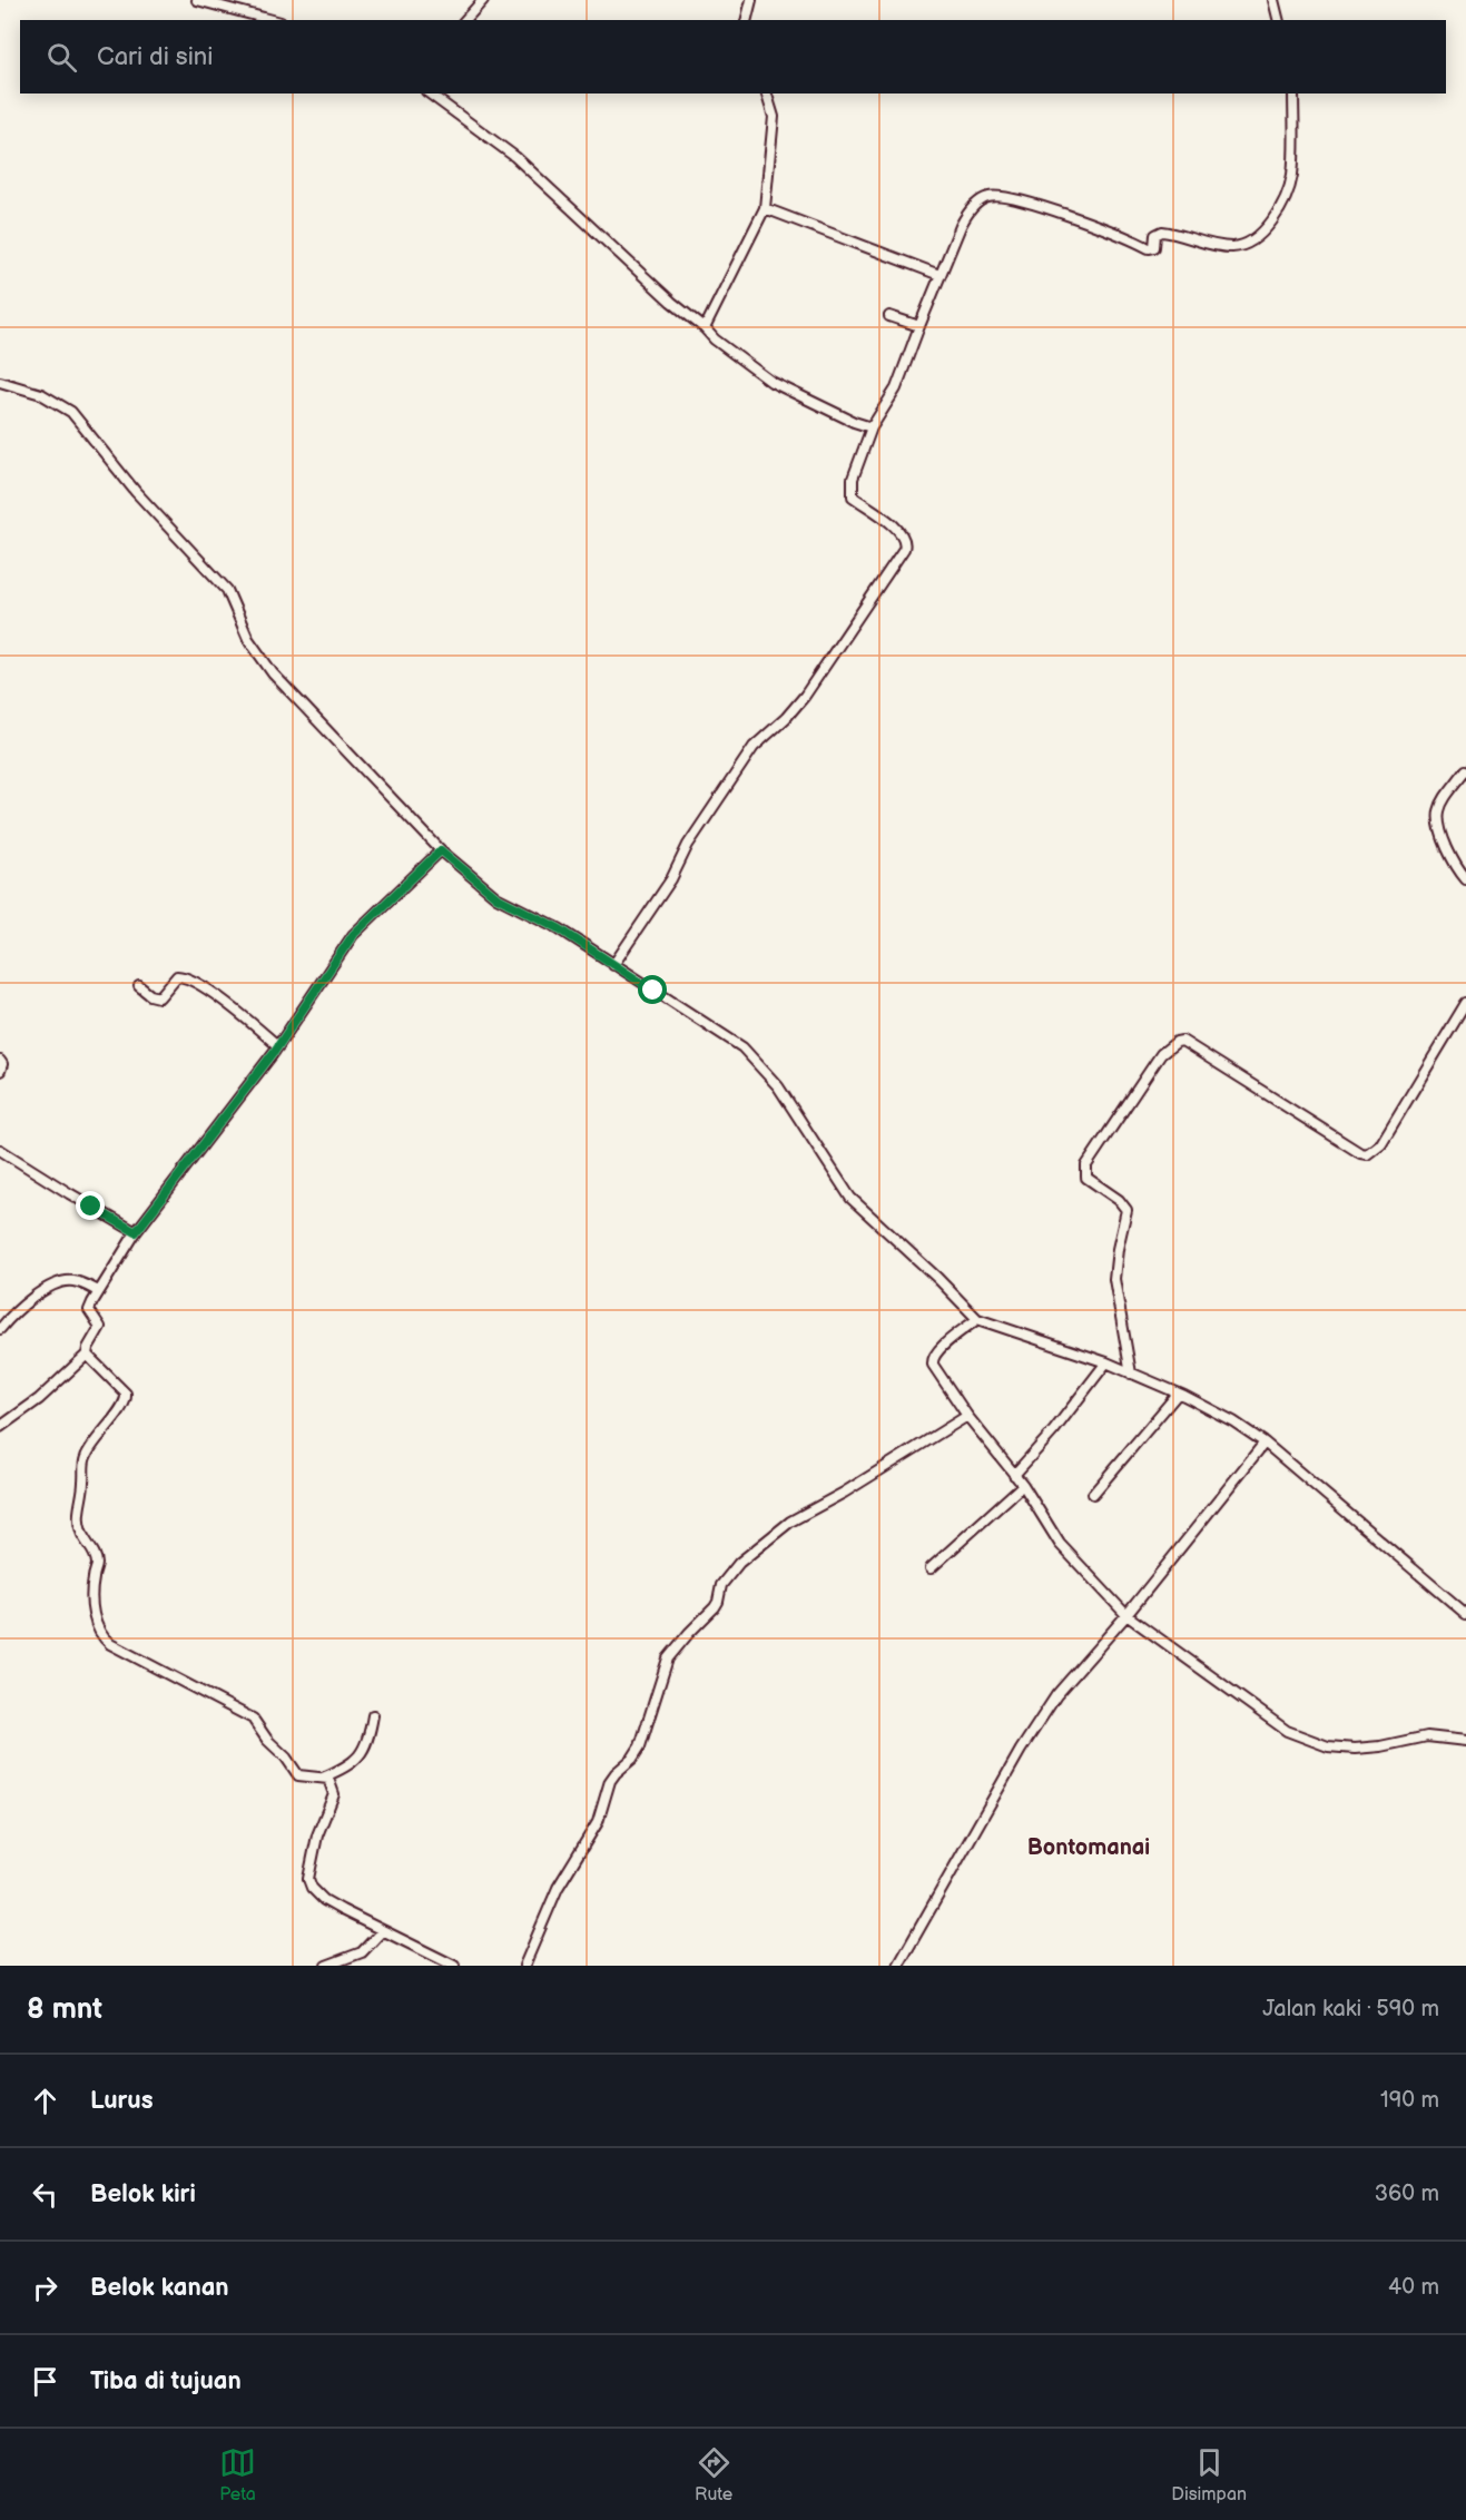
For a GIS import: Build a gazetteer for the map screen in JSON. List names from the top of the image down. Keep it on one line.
{"districts":["Bontomanai"],"page":{"search":"Cari di sini","heading":["8 mnt","Jalan kaki · 590 m"],"list":[["Lurus","190 m"],["Belok kiri","360 m"],["Belok kanan","40 m"],"Tiba di tujuan"],"nav":["Peta","Rute","Disimpan"]}}
